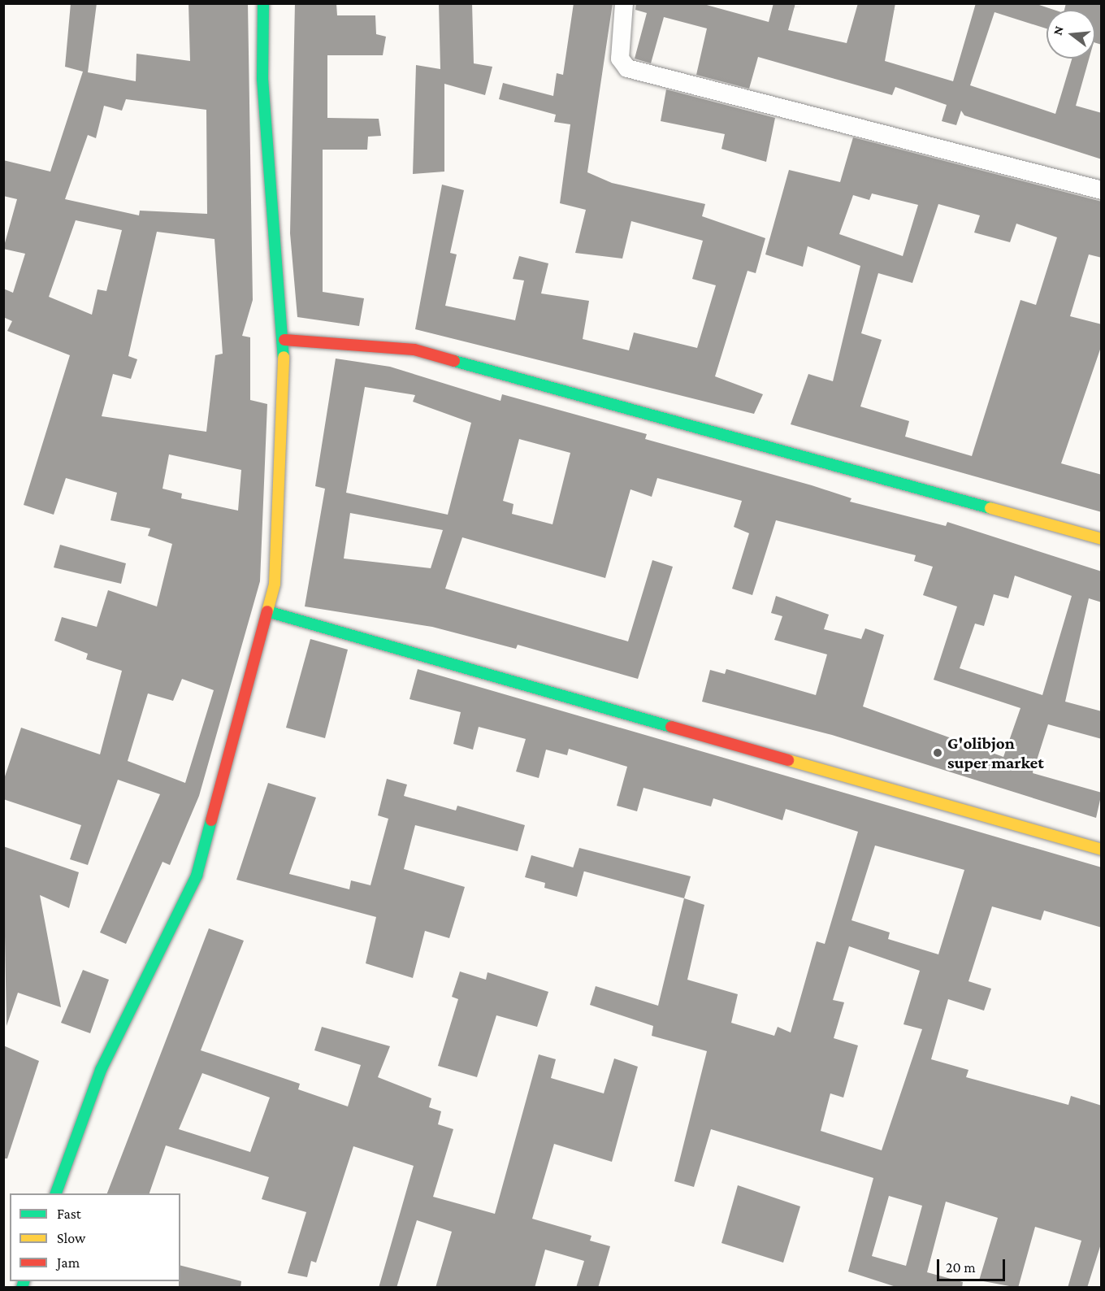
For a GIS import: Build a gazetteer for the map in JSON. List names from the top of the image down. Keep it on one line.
{"places":["G'olibjon super market"],"legend":["Fast","Slow","Jam"],"scale_bar":"20 m","north":"left"}
